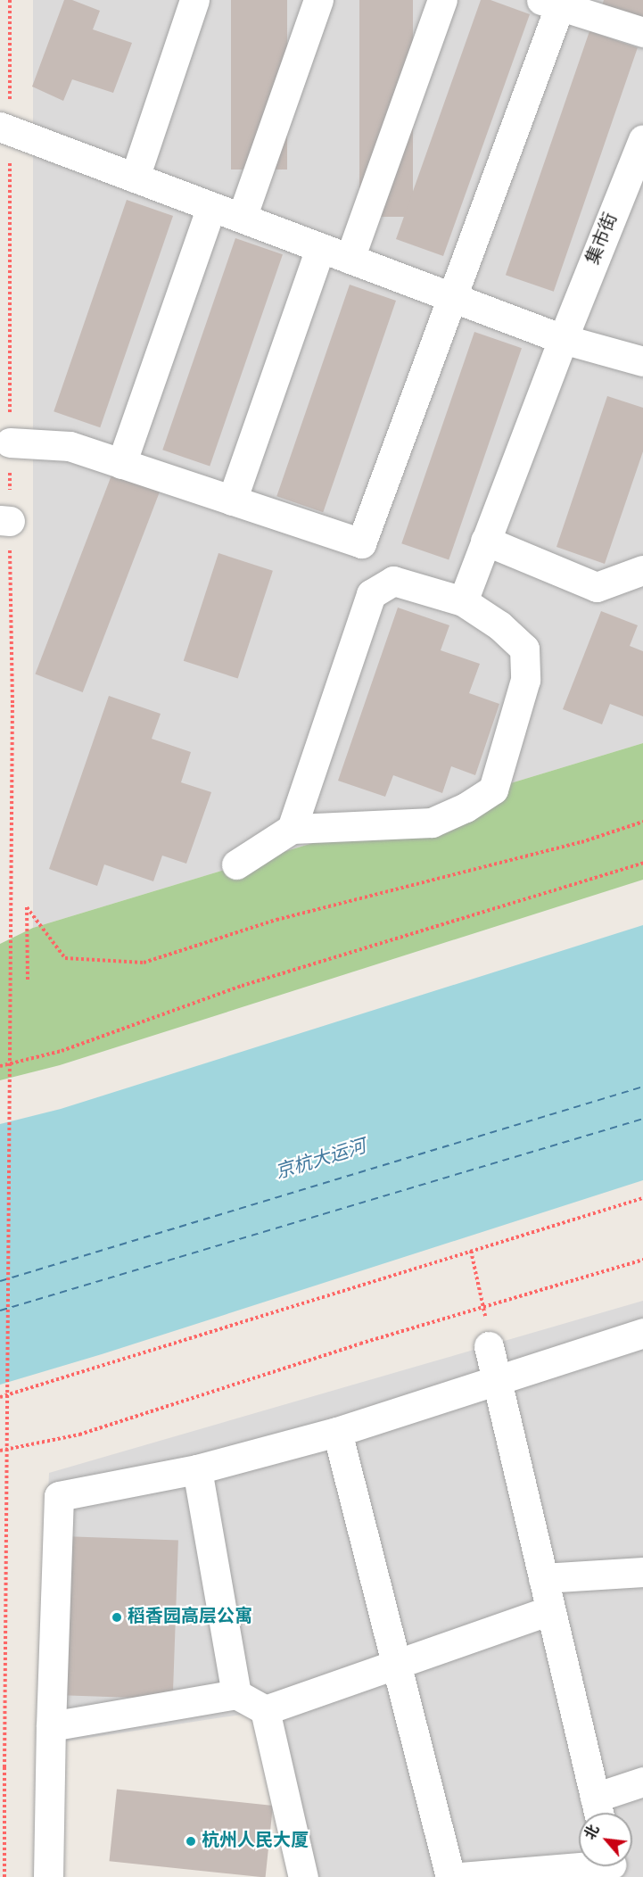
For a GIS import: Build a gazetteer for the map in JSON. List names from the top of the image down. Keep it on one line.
{"streets":{"street":["集市街"]},"water":["京杭大运河"],"places":["稻香园高层公寓","杭州人民大厦"],"north":"top left"}
